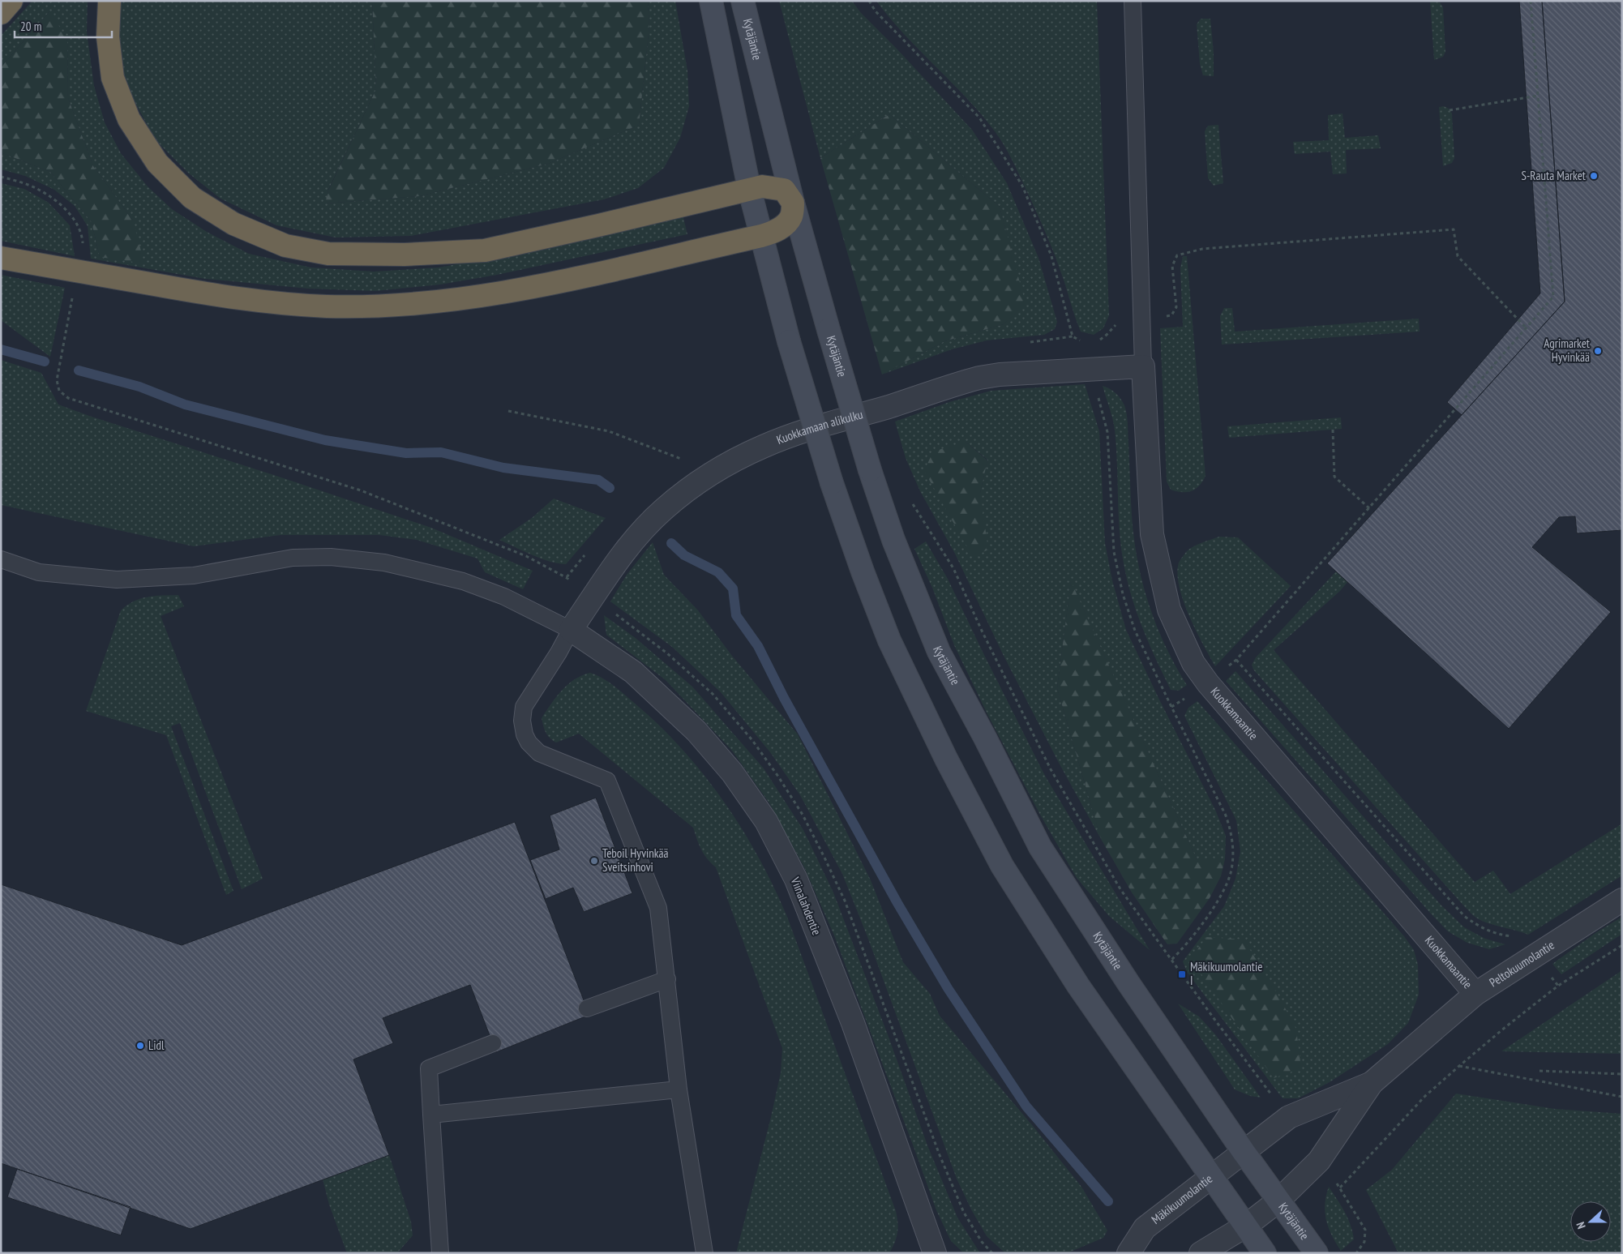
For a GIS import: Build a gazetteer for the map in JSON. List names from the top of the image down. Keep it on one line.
{"streets":{"street":["Kytäjäntie","Kuokkamaan alikulku","Kuokkamaantie","Viinalahdentie","Peltokuumolantie","Mäkikuumolantie"]},"crossings":[["Kytäjäntie","Peltokuumolantie"],["Kytäjäntie","Mäkikuumolantie"],["Kuokkamaan alikulku","Kuokkamaantie"],["Kuokkamaan alikulku","Viinalahdentie"],["Kuokkamaantie","Peltokuumolantie"],["Peltokuumolantie","Mäkikuumolantie"]],"places":{"other":["S-Rauta Market","Agrimarket Hyvinkää","Teboil Hyvinkää Sveitsinhovi","Lidl"],"transit":["Mäkikuumolantie I"]},"scale_bar":"20 m","north":"left"}
